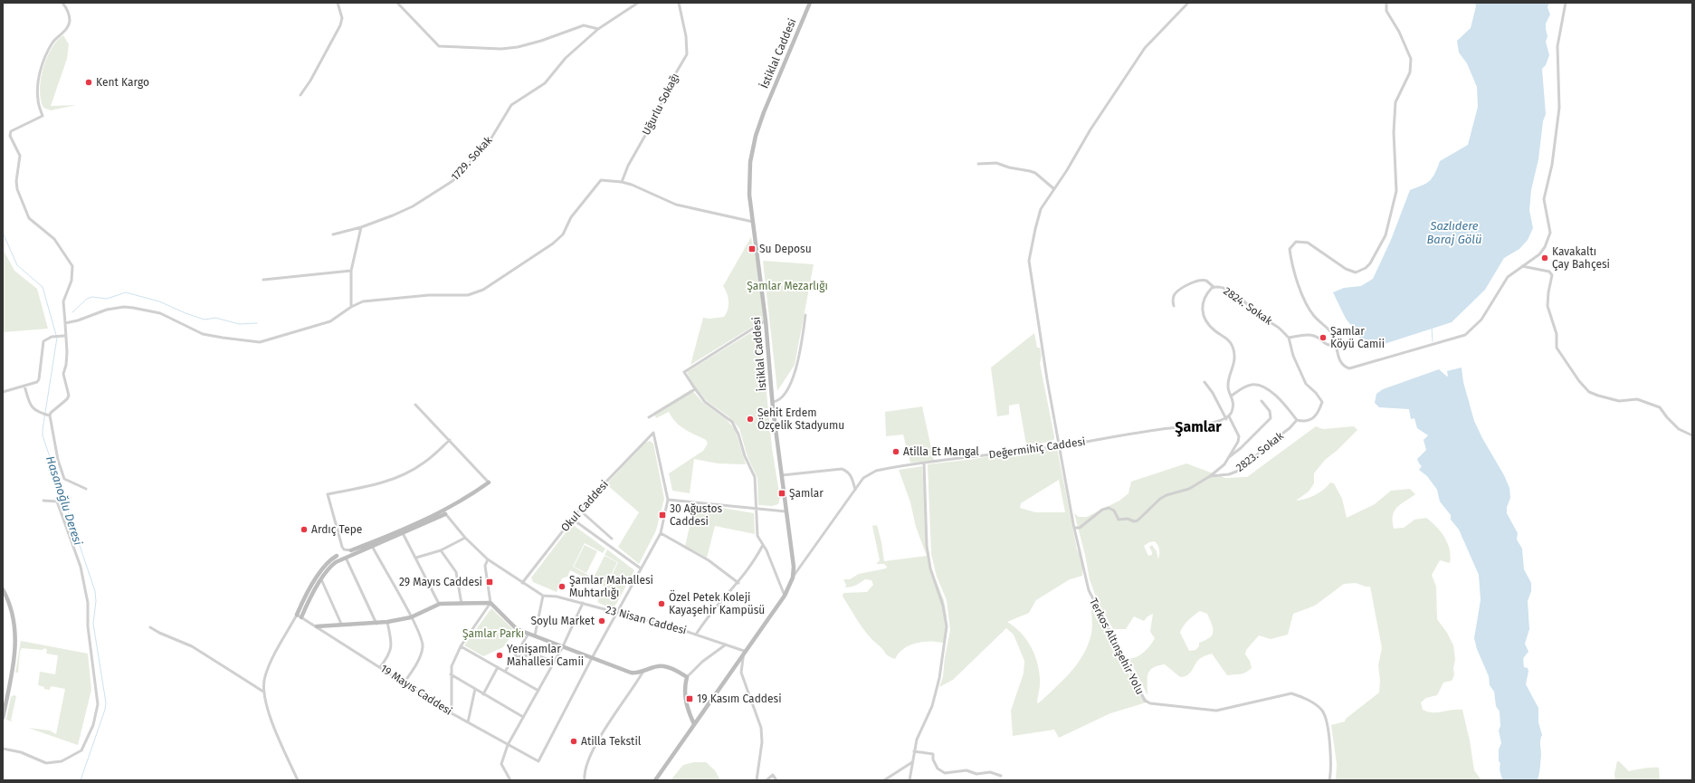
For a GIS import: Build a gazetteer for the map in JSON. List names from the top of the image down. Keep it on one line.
{"streets":{"street":["İstiklal Caddesi","Uğurlu Sokağı","1729. Sokak","2824. Sokak","Değermihiç Caddesi","2823. Sokak","Okul Caddesi","23 Nisan Caddesi","Terkos Altınşehir Yolu","19 Mayıs Caddesi"]},"crossings":[["İstiklal Caddesi","Değermihiç Caddesi"],["İstiklal Caddesi","23 Nisan Caddesi"],["Değermihiç Caddesi","Terkos Altınşehir Yolu"],["2823. Sokak","Terkos Altınşehir Yolu"],["Okul Caddesi","23 Nisan Caddesi"]],"districts":["Şamlar"],"water":["Sazlıdere Baraj Gölü","Hasanoğlu Deresi"],"parks":["Şamlar Mezarlığı","Şamlar Parkı"],"places":{"other":["Kent Kargo","Kavakaltı Çay Bahçesi","Şamlar Köyü Camii","Şehit Erdem Özçelik Stadyumu","Atilla Et Mangal","Ardıç Tepe","Şamlar Mahallesi Muhtarlığı","Özel Petek Koleji Kayaşehir Kampüsü","Soylu Market","Yenişamlar Mahallesi Camii","Atilla Tekstil"],"transit":["Su Deposu","Şamlar","30 Ağustos Caddesi","29 Mayıs Caddesi","19 Kasım Caddesi"]}}
